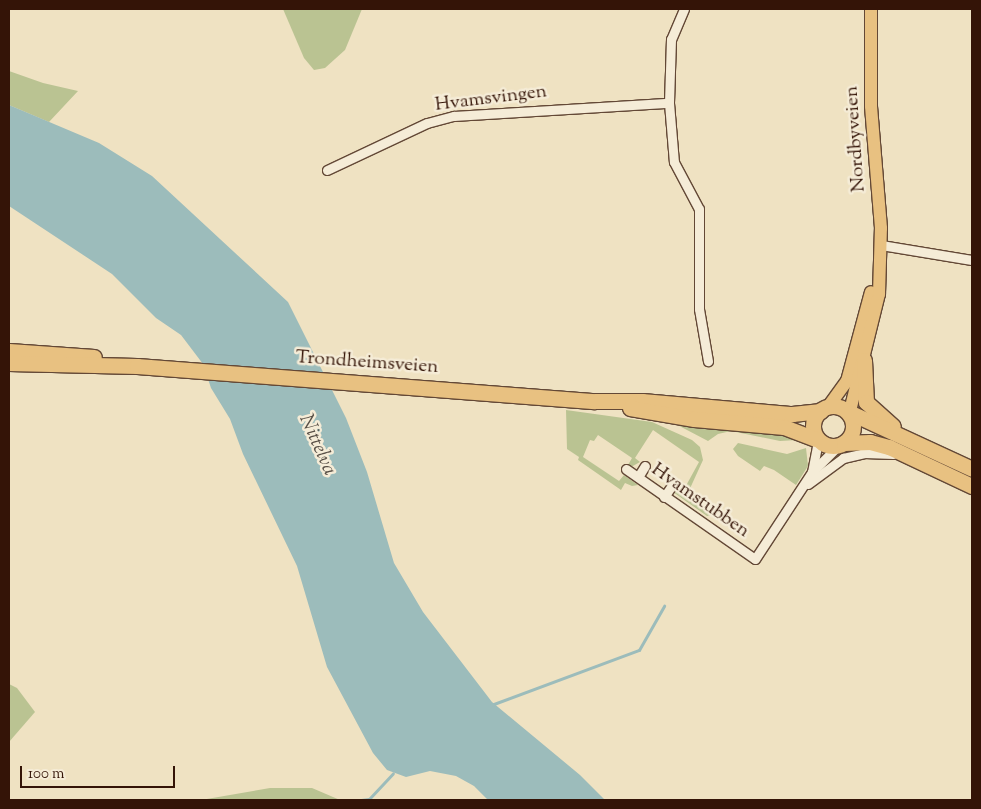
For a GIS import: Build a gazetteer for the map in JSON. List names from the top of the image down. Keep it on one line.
{"streets":{"highway":["Trondheimsveien"],"main road":["Nordbyveien"],"street":["Hvamsvingen","Hvamstubben"]},"crossings":[["Nordbyveien","Trondheimsveien"]],"water":["Nittelva"],"scale_bar":"100 m"}
